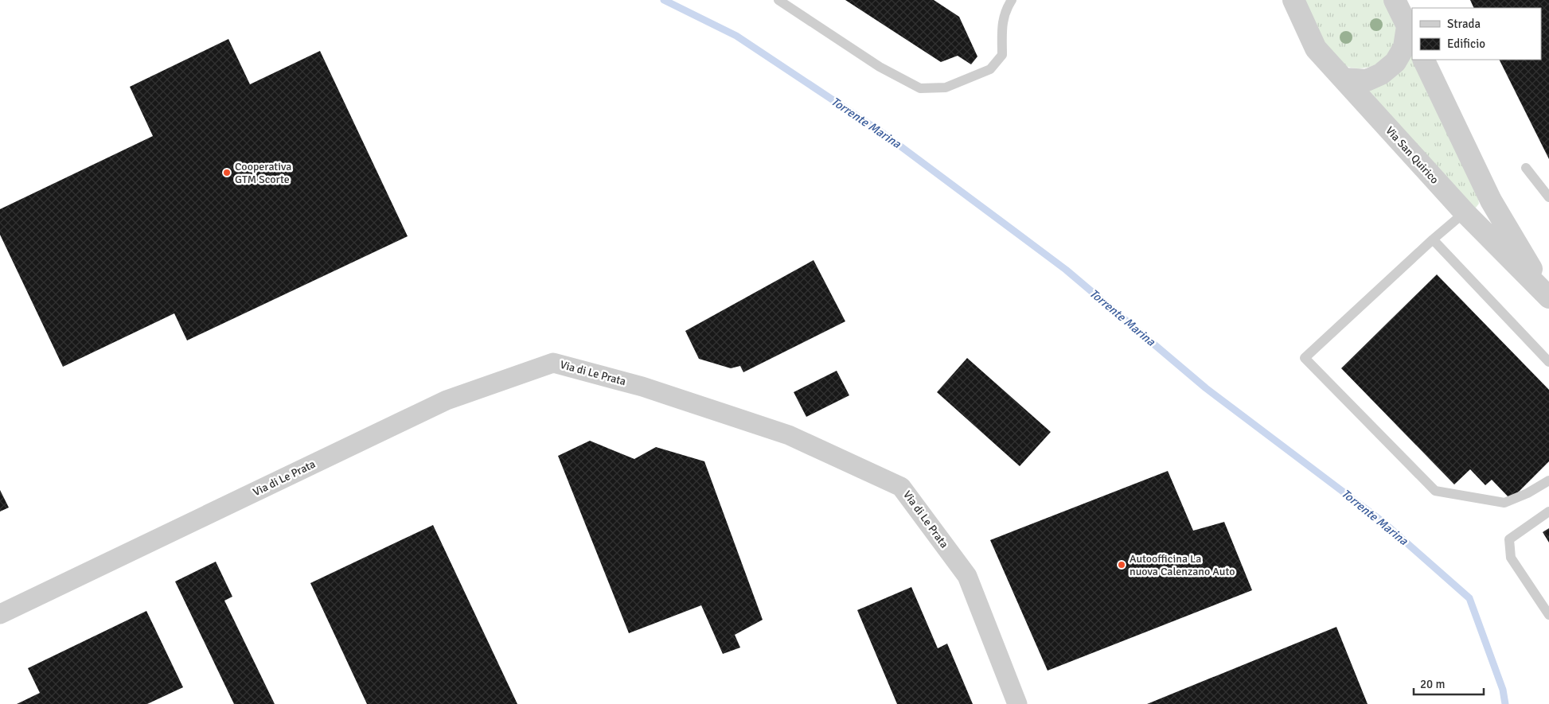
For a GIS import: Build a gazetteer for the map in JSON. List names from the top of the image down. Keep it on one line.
{"streets":{"street":["Via San Quirico","Via di Le Prata"]},"water":["Torrente Marina"],"places":["Cooperativa GTM Scorte","Autoofficina La nuova Calenzano Auto"],"legend":["Strada","Edificio"],"scale_bar":"20 m"}
